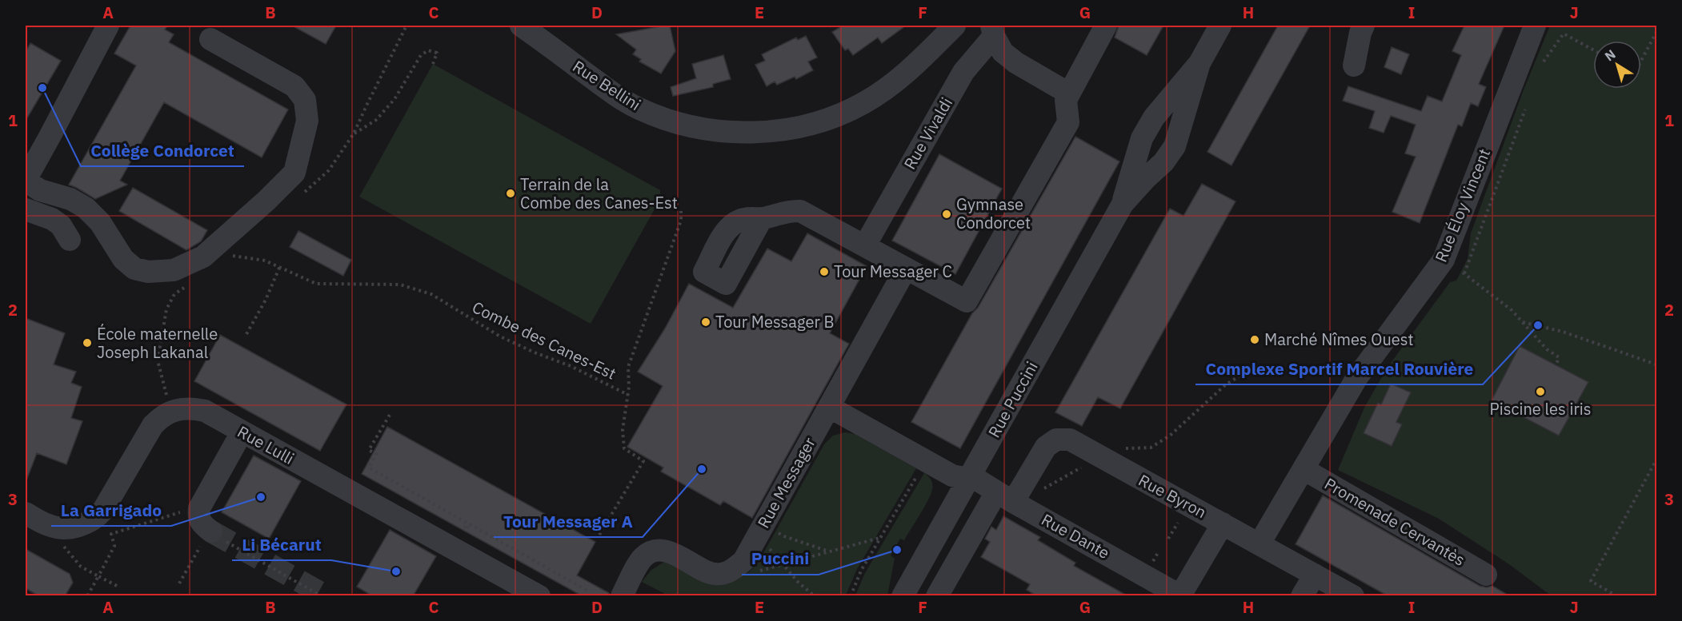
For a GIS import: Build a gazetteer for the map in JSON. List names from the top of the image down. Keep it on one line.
{"streets":{"street":["Rue Bellini","Rue Vivaldi","Rue Éloy Vincent","Rue Puccini","Rue Lulli","Rue Messager","Rue Byron","Promenade Cervantès","Rue Dante"],"path":["Combe des Canes-Est"]},"crossings":[["Rue Éloy Vincent","Rue Byron"],["Rue Éloy Vincent","Promenade Cervantès"],["Rue Puccini","Rue Dante"],["Rue Messager","Rue Dante"],["Rue Byron","Rue Dante"]],"places":["Collège Condorcet","Terrain de la Combe des Canes-Est","Gymnase Condorcet","Tour Messager C","Tour Messager B","Complexe Sportif Marcel Rouvière","Marché Nîmes Ouest","École maternelle Joseph Lakanal","Piscine les iris","Tour Messager A","La Garrigado","Puccini","Li Bécarut"],"north":"top left","grid":{"columns":["A","B","C","D","E","F","G","H","I","J"],"rows":["1","2","3"]}}
